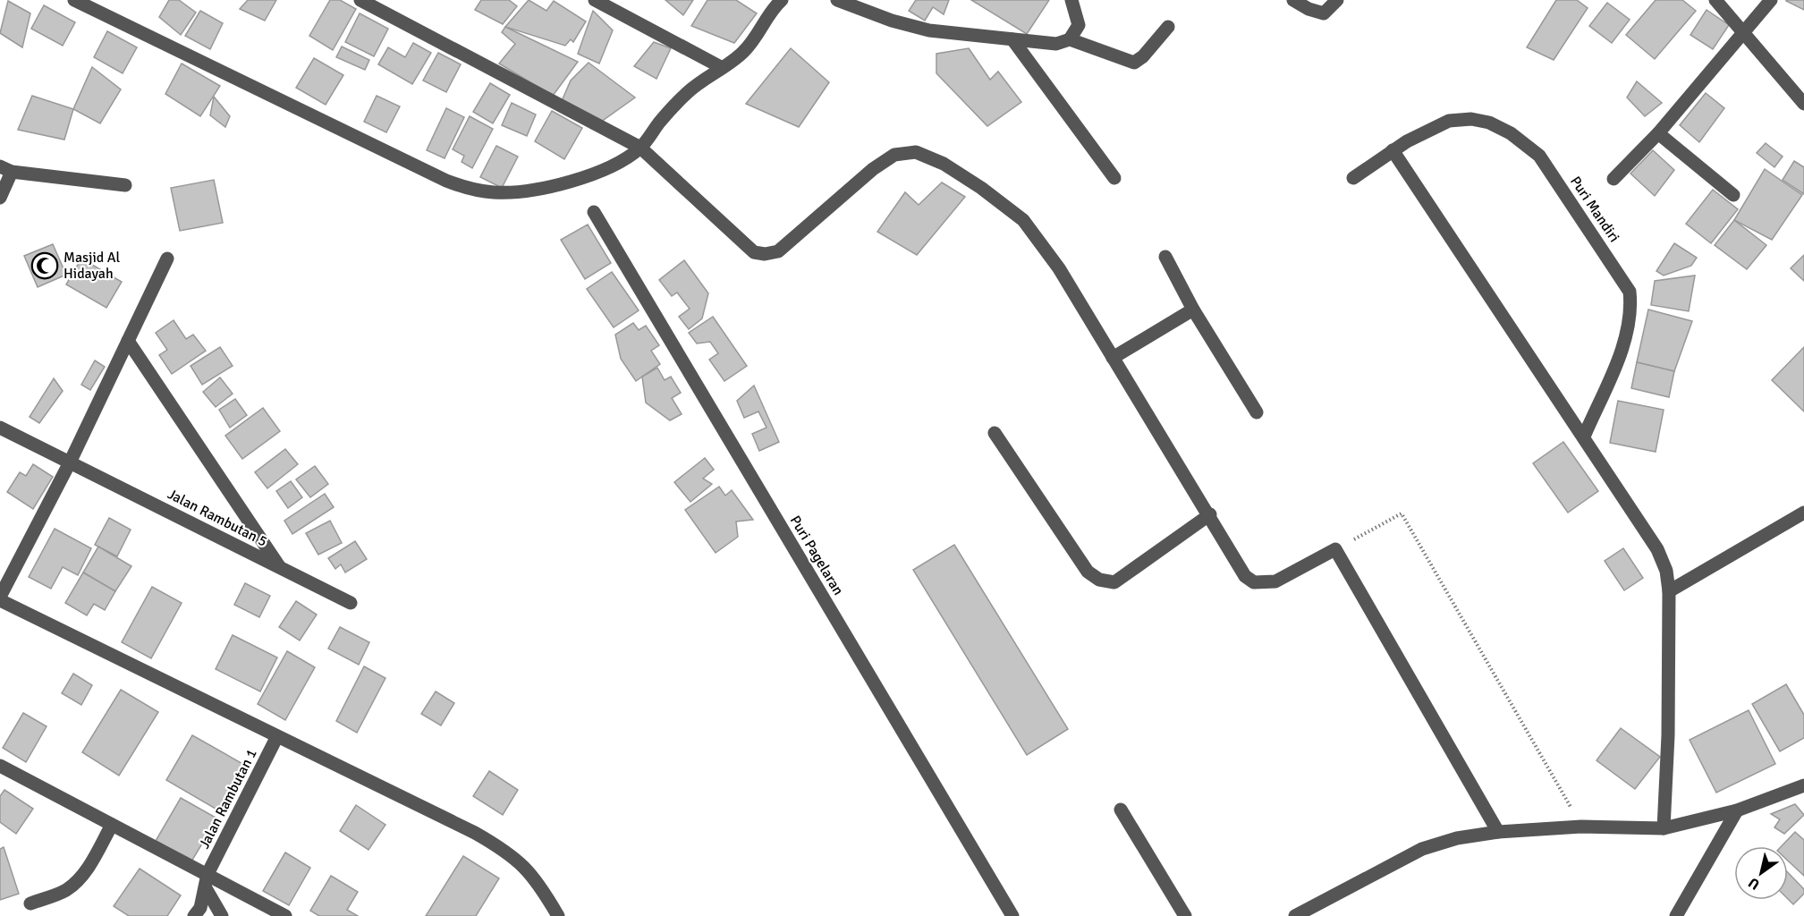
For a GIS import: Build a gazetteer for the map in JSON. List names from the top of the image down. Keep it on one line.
{"streets":{"street":["Puri Mandiri","Jalan Rambutan 5","Puri Pagelaran","Jalan Rambutan 1"]},"places":{"mosque":["Masjid Al Hidayah"]},"north":"bottom left"}
